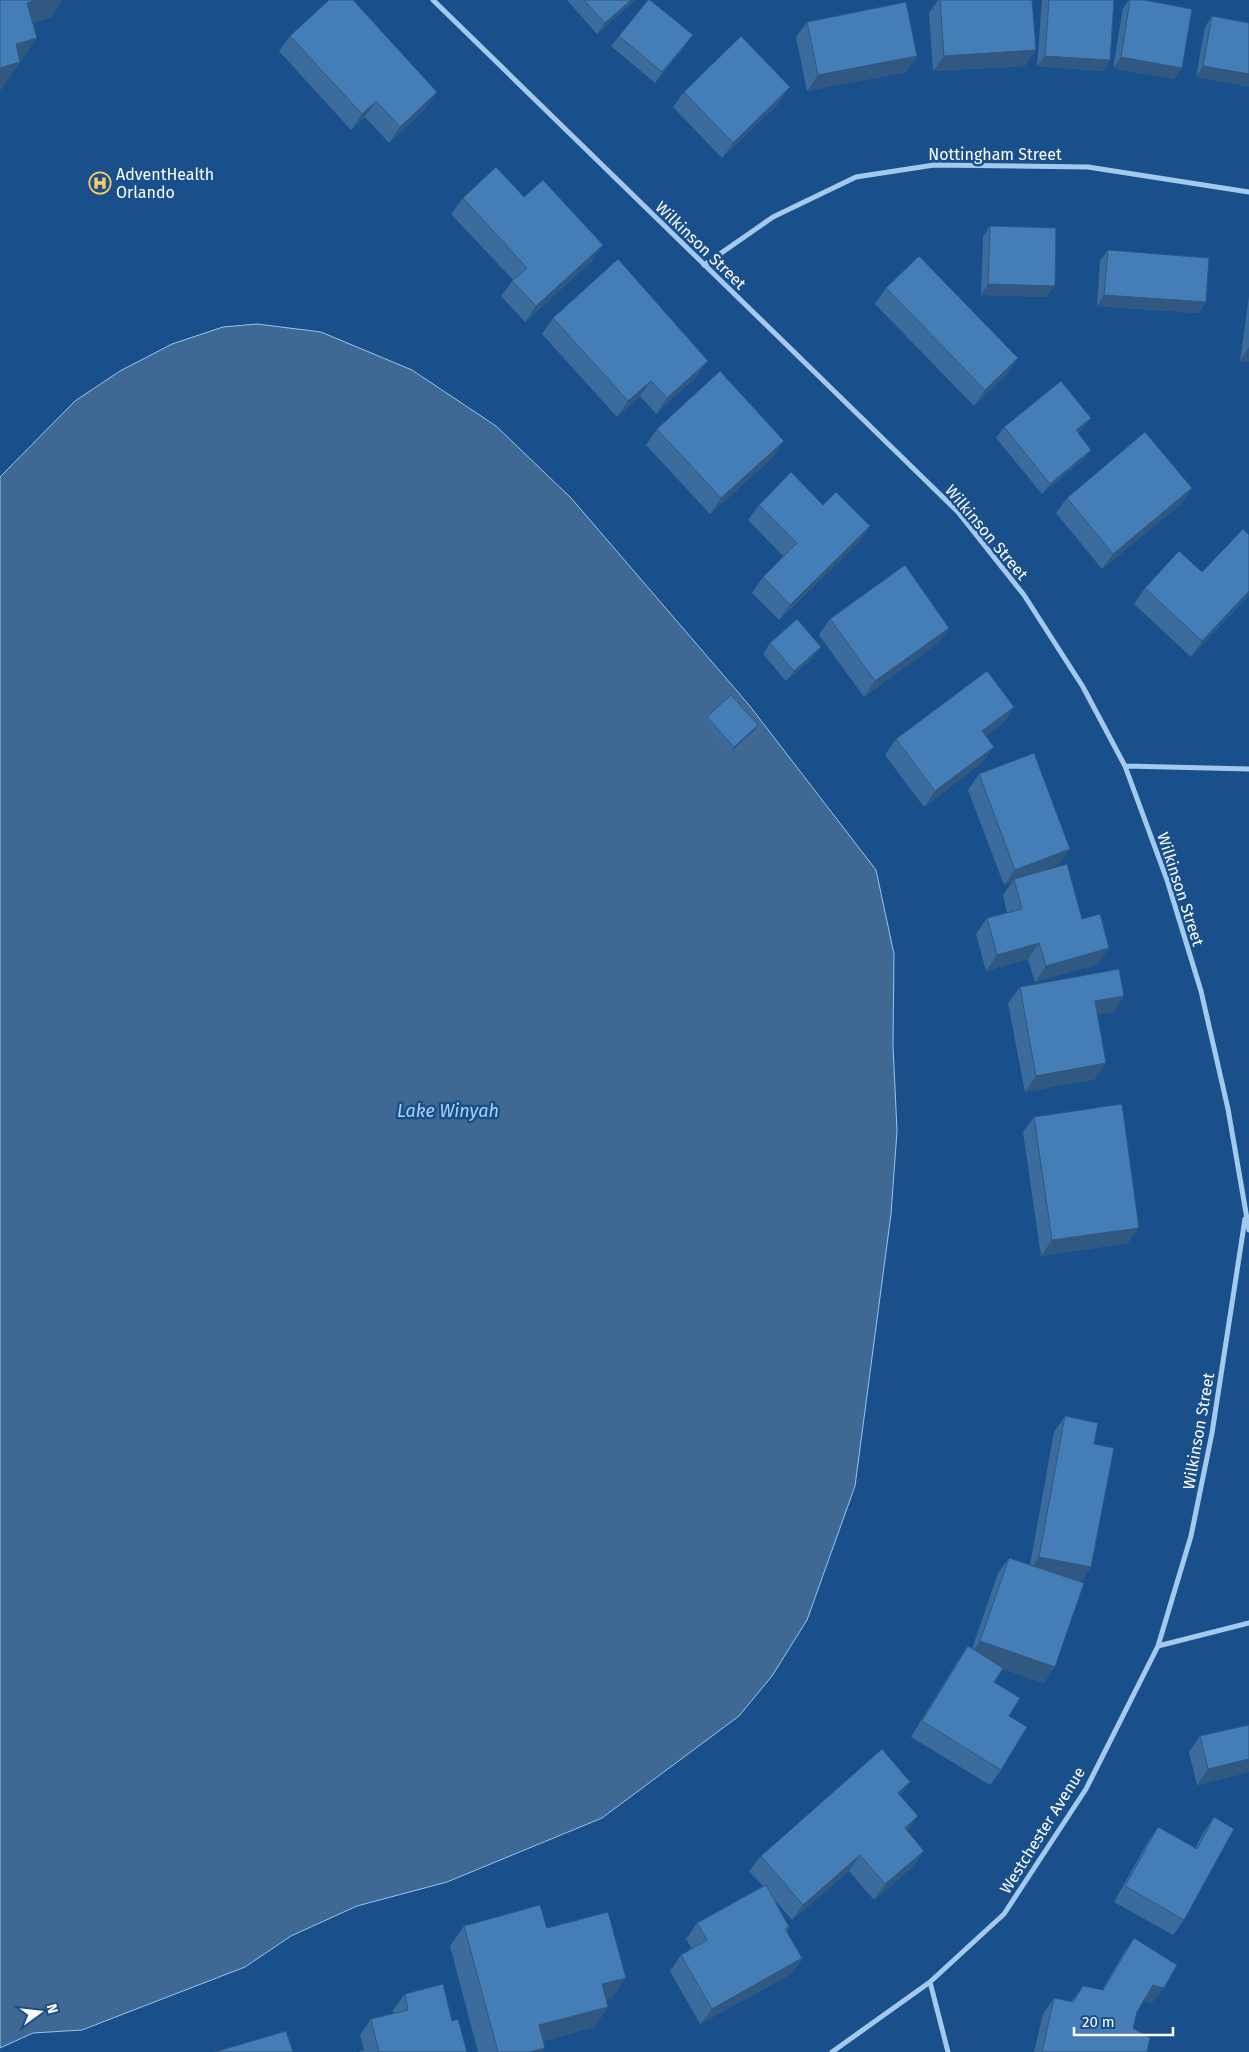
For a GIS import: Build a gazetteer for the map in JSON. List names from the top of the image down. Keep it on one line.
{"streets":{"street":["Nottingham Street","Wilkinson Street","Westchester Avenue"]},"crossings":[["Nottingham Street","Wilkinson Street"],["Wilkinson Street","Westchester Avenue"]],"water":["Lake Winyah"],"places":{"hospital":["AdventHealth Orlando"]},"scale_bar":"20 m","north":"right"}
